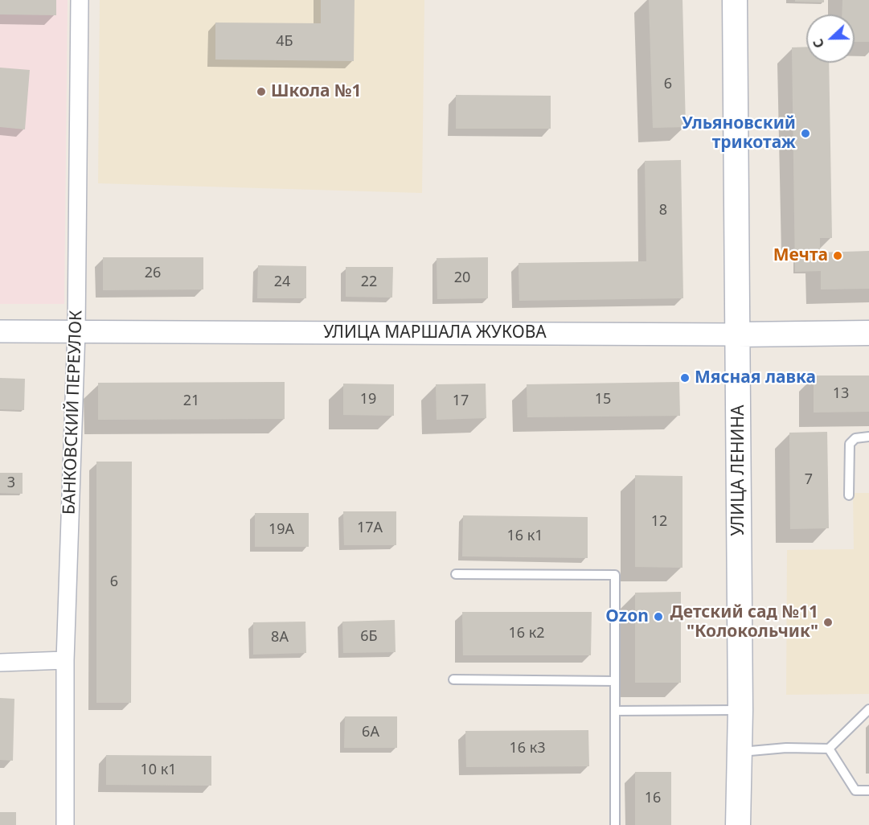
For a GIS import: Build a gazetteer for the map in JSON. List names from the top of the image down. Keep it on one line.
{"streets":{"main road":["УЛИЦА МАРШАЛА ЖУКОВА","УЛИЦА ЛЕНИНА"],"street":["БАНКОВСКИЙ ПЕРЕУЛОК"]},"crossings":[["УЛИЦА МАРШАЛА ЖУКОВА","БАНКОВСКИЙ ПЕРЕУЛОК"],["УЛИЦА МАРШАЛА ЖУКОВА","УЛИЦА ЛЕНИНА"]],"places":["Школа №1","Ульяновский трикотаж","Мечта","Мясная лавка","Ozon","Детский сад №11 \"Колокольчик\""],"house_numbers":["4Б","6","8","26","20","24","22","13","19","15","21","17","7","3","12","17А","19А","16 к1","6","16 к2","6Б","8А","6А","16 к3","10 к1","16"],"north":"left"}
